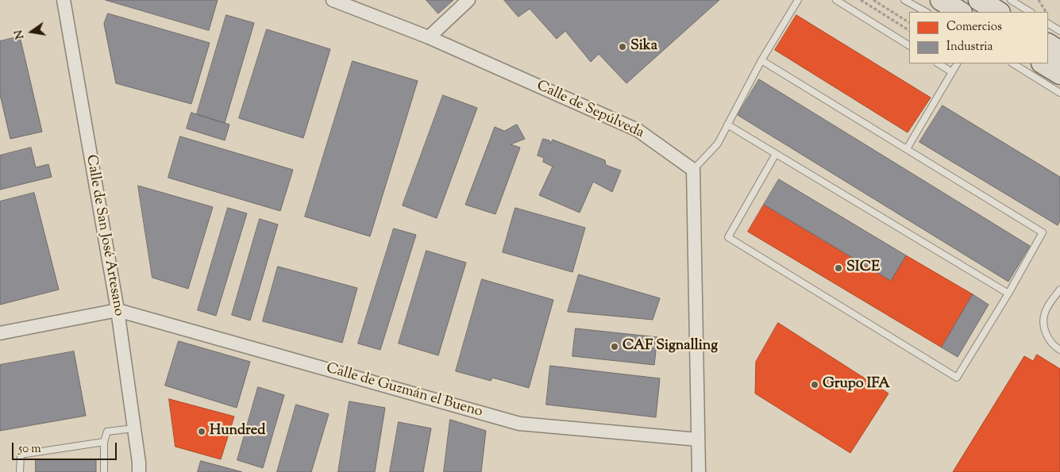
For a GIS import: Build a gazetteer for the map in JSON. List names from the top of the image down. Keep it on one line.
{"streets":{"street":["Calle de Sepúlveda","Calle de San José Artesano","Calle de Guzmán el Bueno"]},"crossings":[["Calle de San José Artesano","Calle de Guzmán el Bueno"]],"places":["Sika","SICE","CAF Signalling","Grupo IFA","Hundred"],"legend":["Comercios","Industria"],"scale_bar":"50 m","north":"left"}
